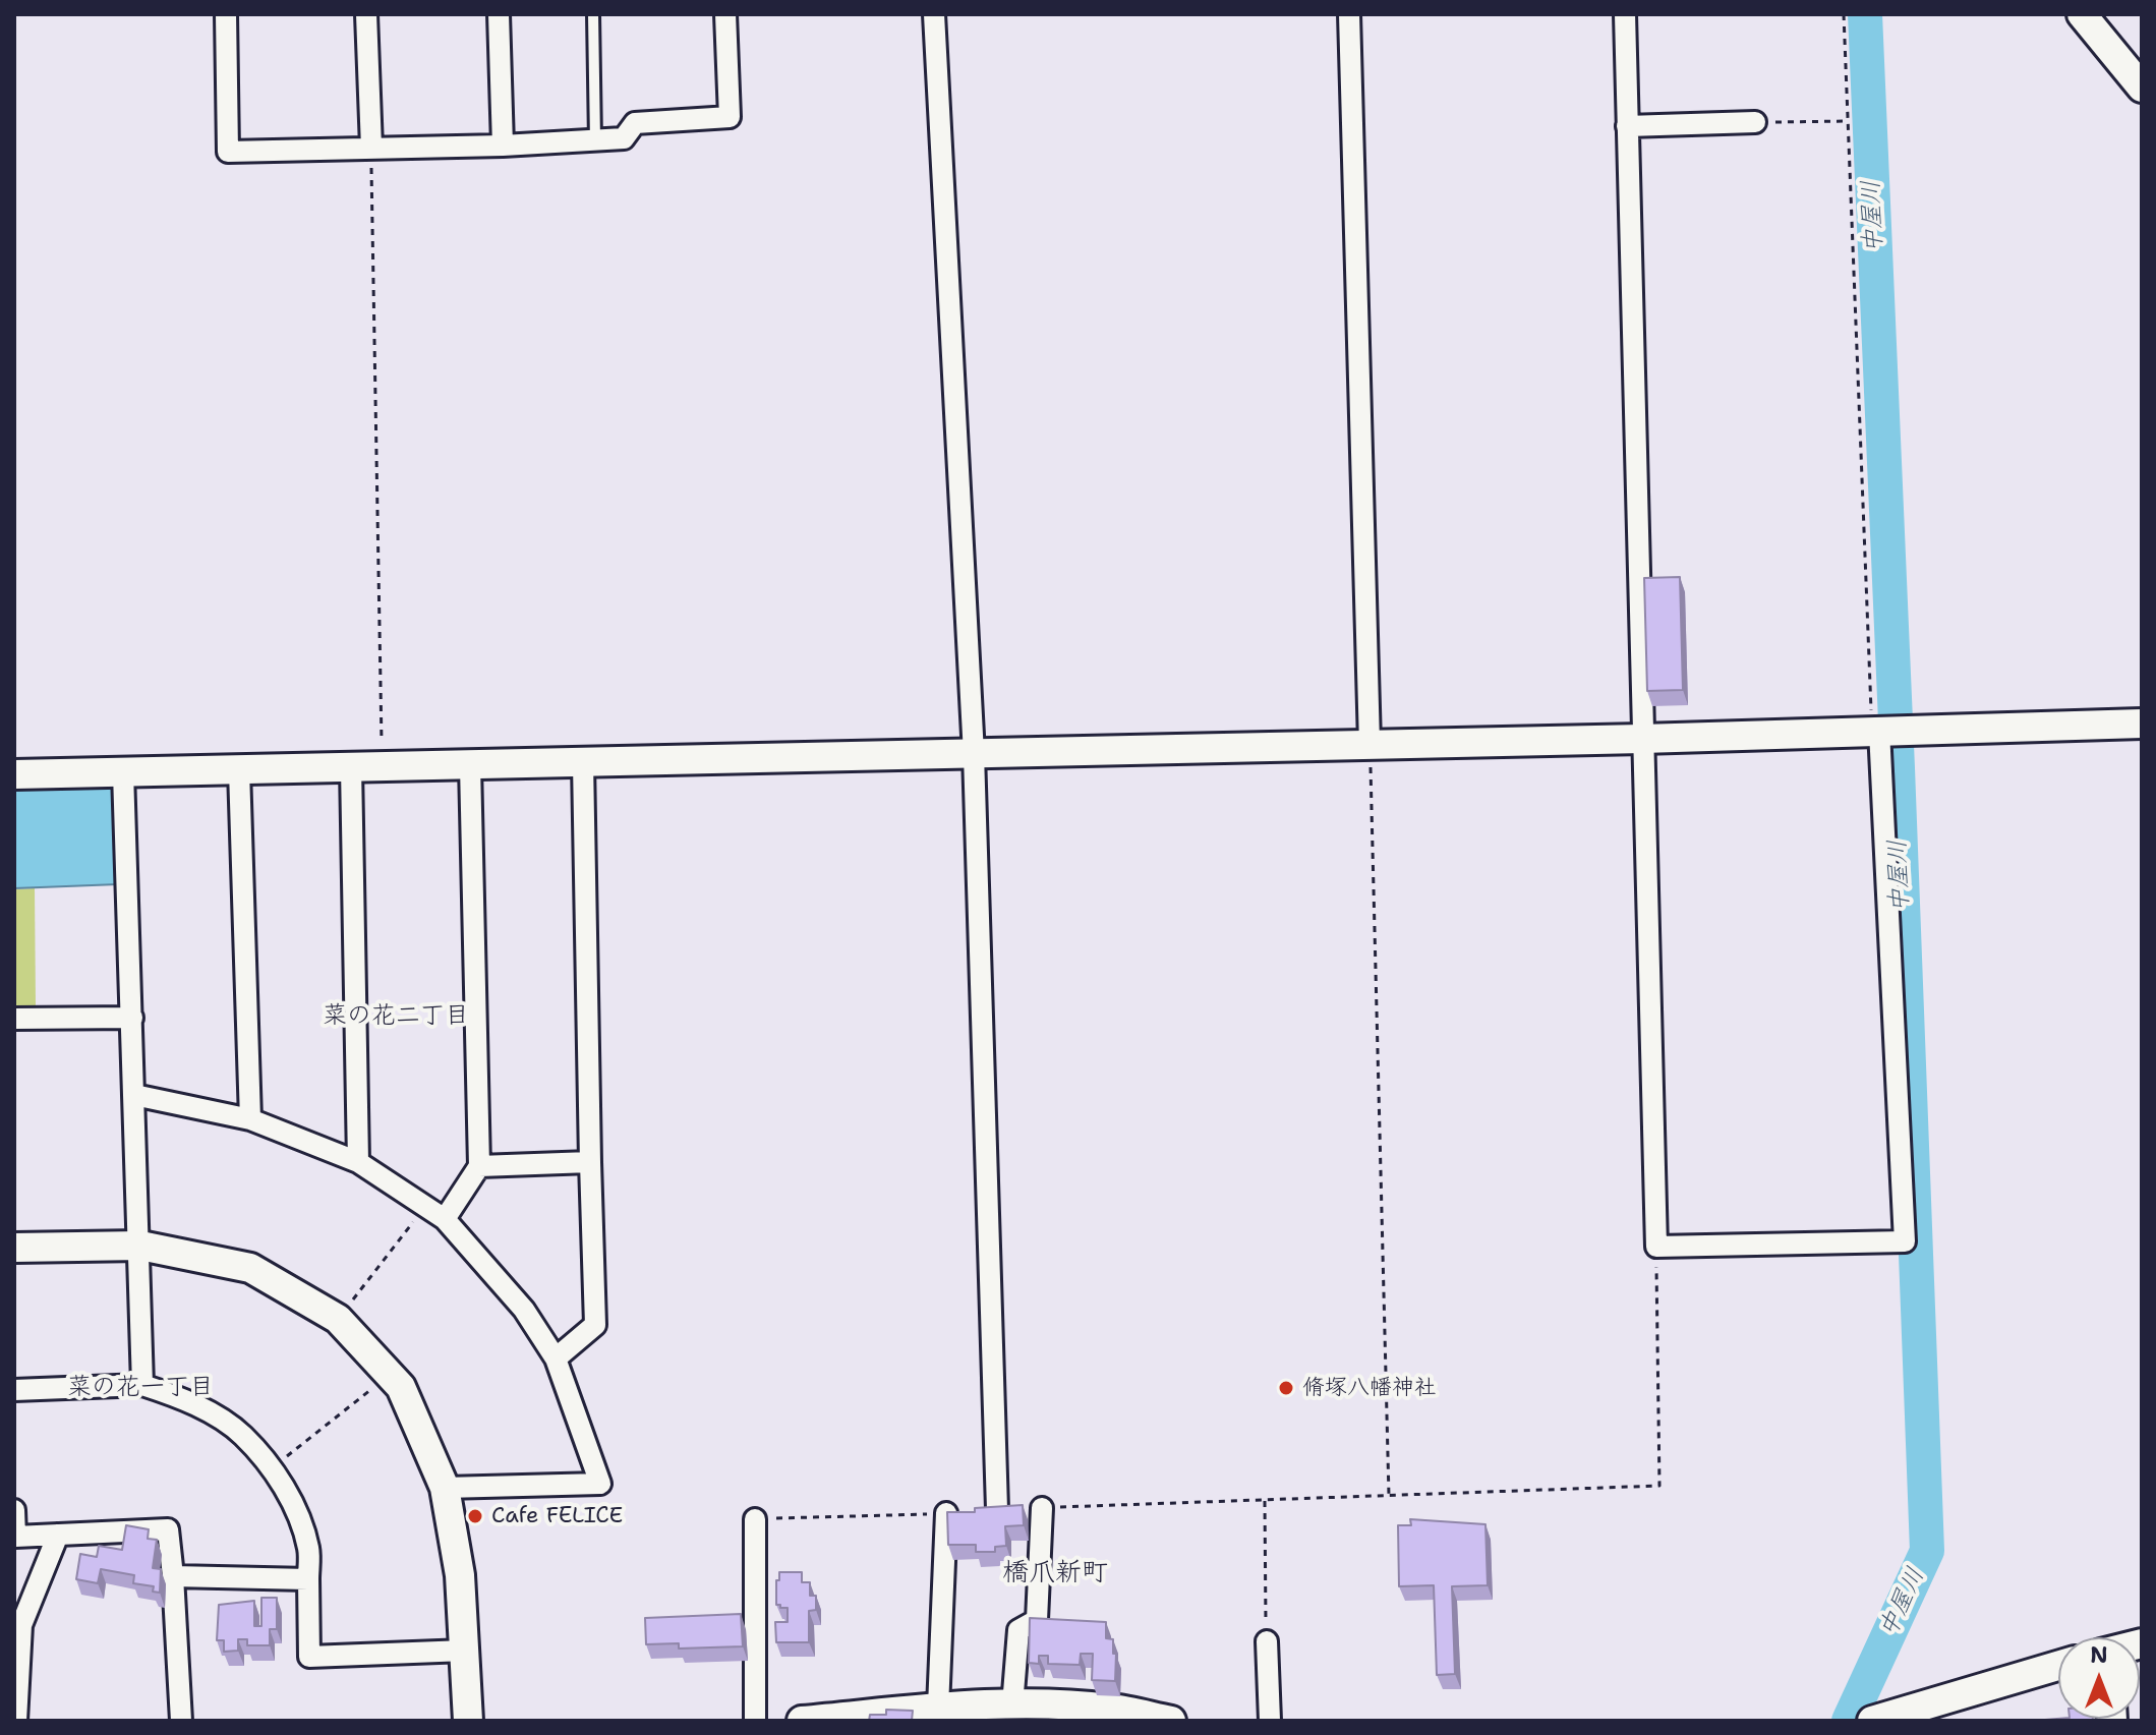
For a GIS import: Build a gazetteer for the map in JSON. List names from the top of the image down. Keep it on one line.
{"districts":["菜の花二丁目","菜の花一丁目","橋爪新町"],"water":["中屋川"],"places":["脩塚八幡神社","Cafe FELICE"],"north":"top"}
